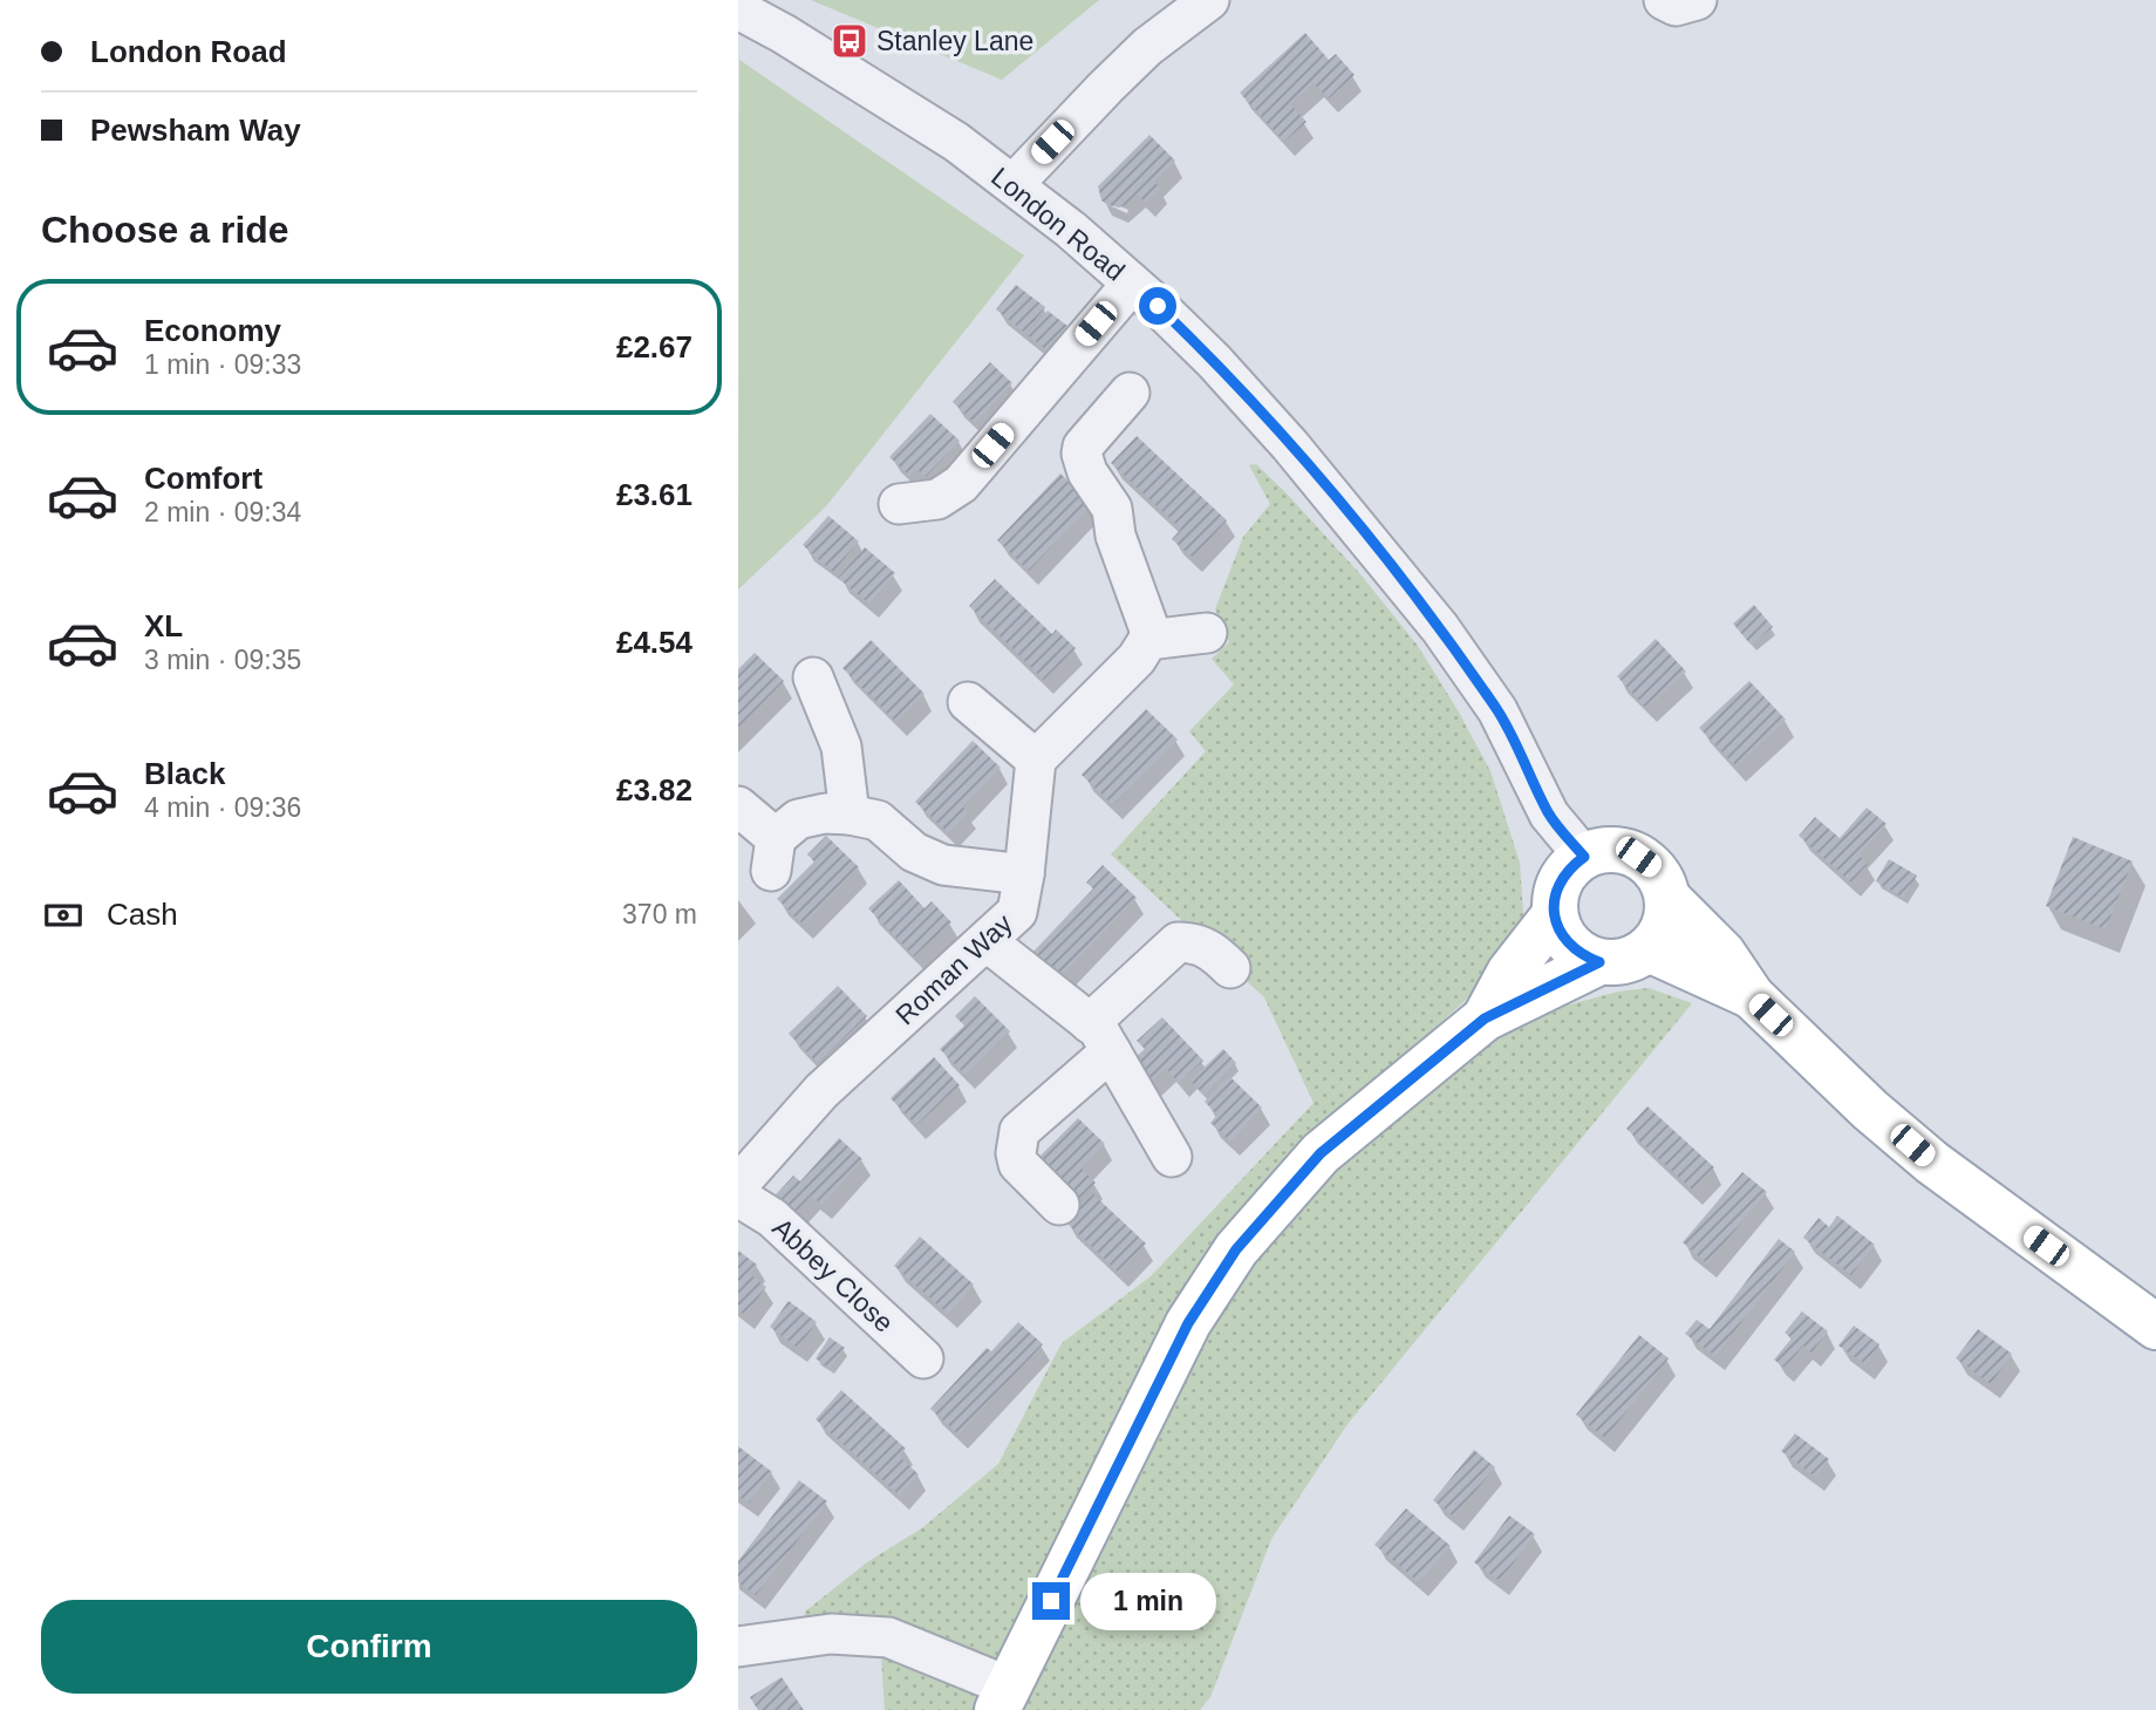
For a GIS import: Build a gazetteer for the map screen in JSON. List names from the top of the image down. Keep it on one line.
{"streets":{"street":["London Road","Roman Way","Abbey Close"]},"places":{"bus stop":["Stanley Lane"]},"page":{"banner":["London Road","Pewsham Way"],"heading":"Choose a ride","list":[{"name":"Economy","note":"1 min · 09:33","value":"£2.67"},{"name":"Comfort","note":"2 min · 09:34","value":"£3.61"},{"name":"XL","note":"3 min · 09:35","value":"£4.54"},{"name":"Black","note":"4 min · 09:36","value":"£3.82"}],"pay":["Cash","370 m"],"bubble":"1 min","buttons":"Confirm"}}
